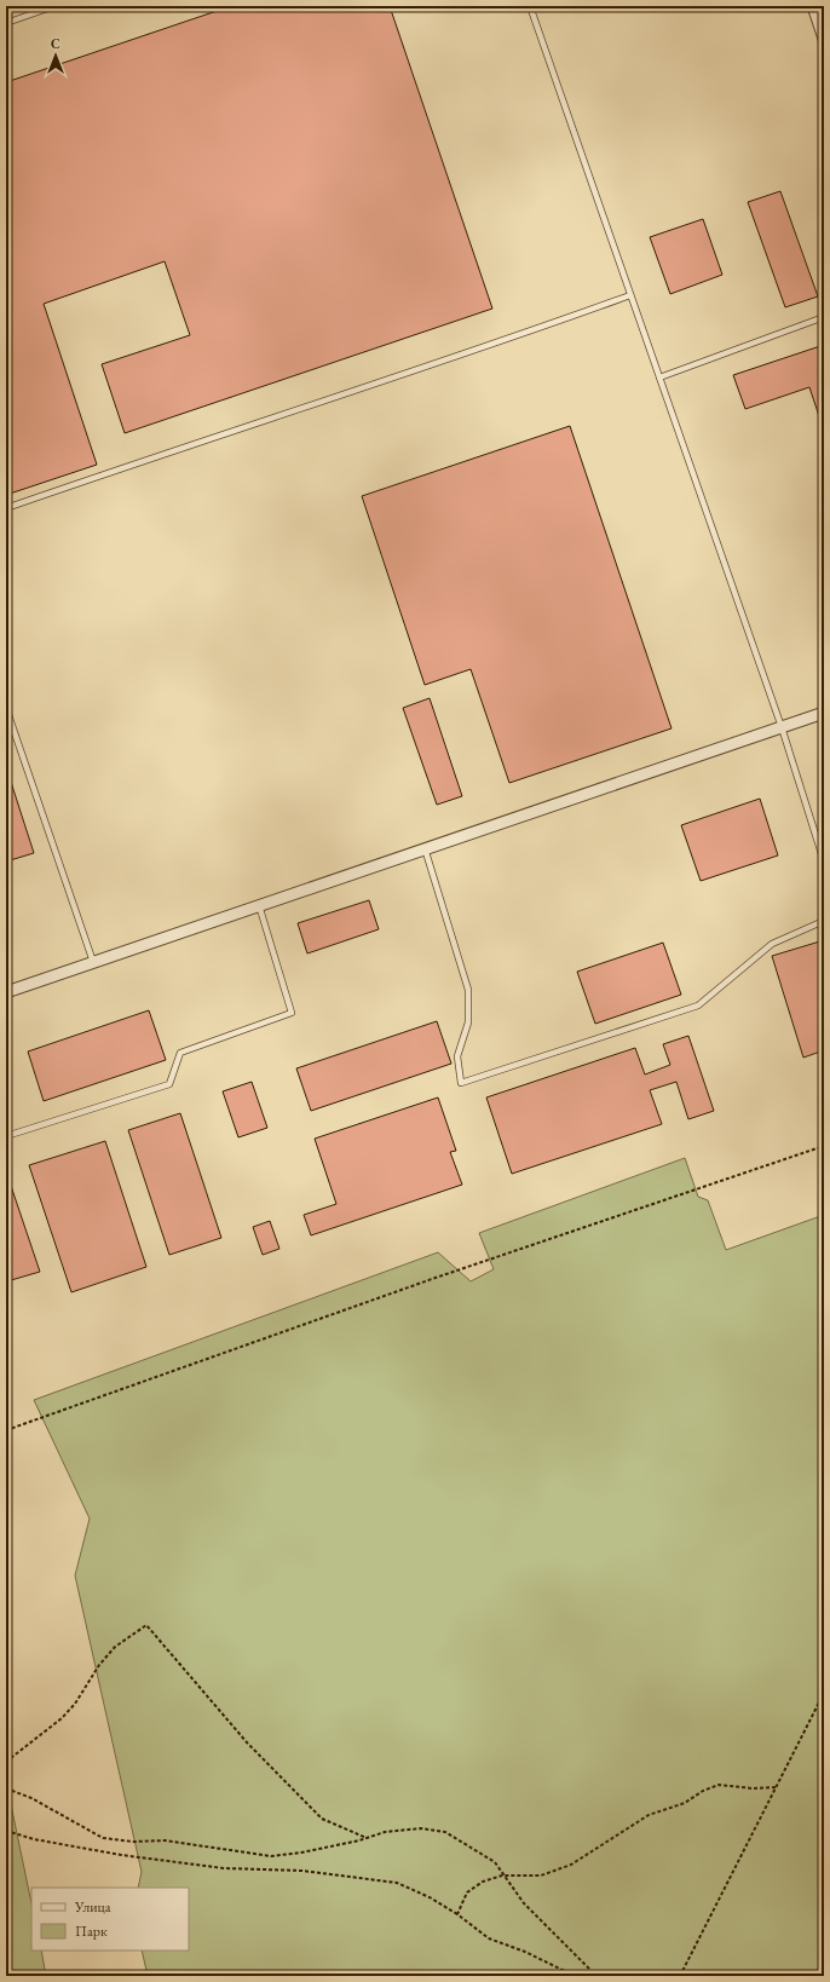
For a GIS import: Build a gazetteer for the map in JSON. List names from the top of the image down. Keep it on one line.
{"legend":["Улица","Парк"],"north":"top"}
